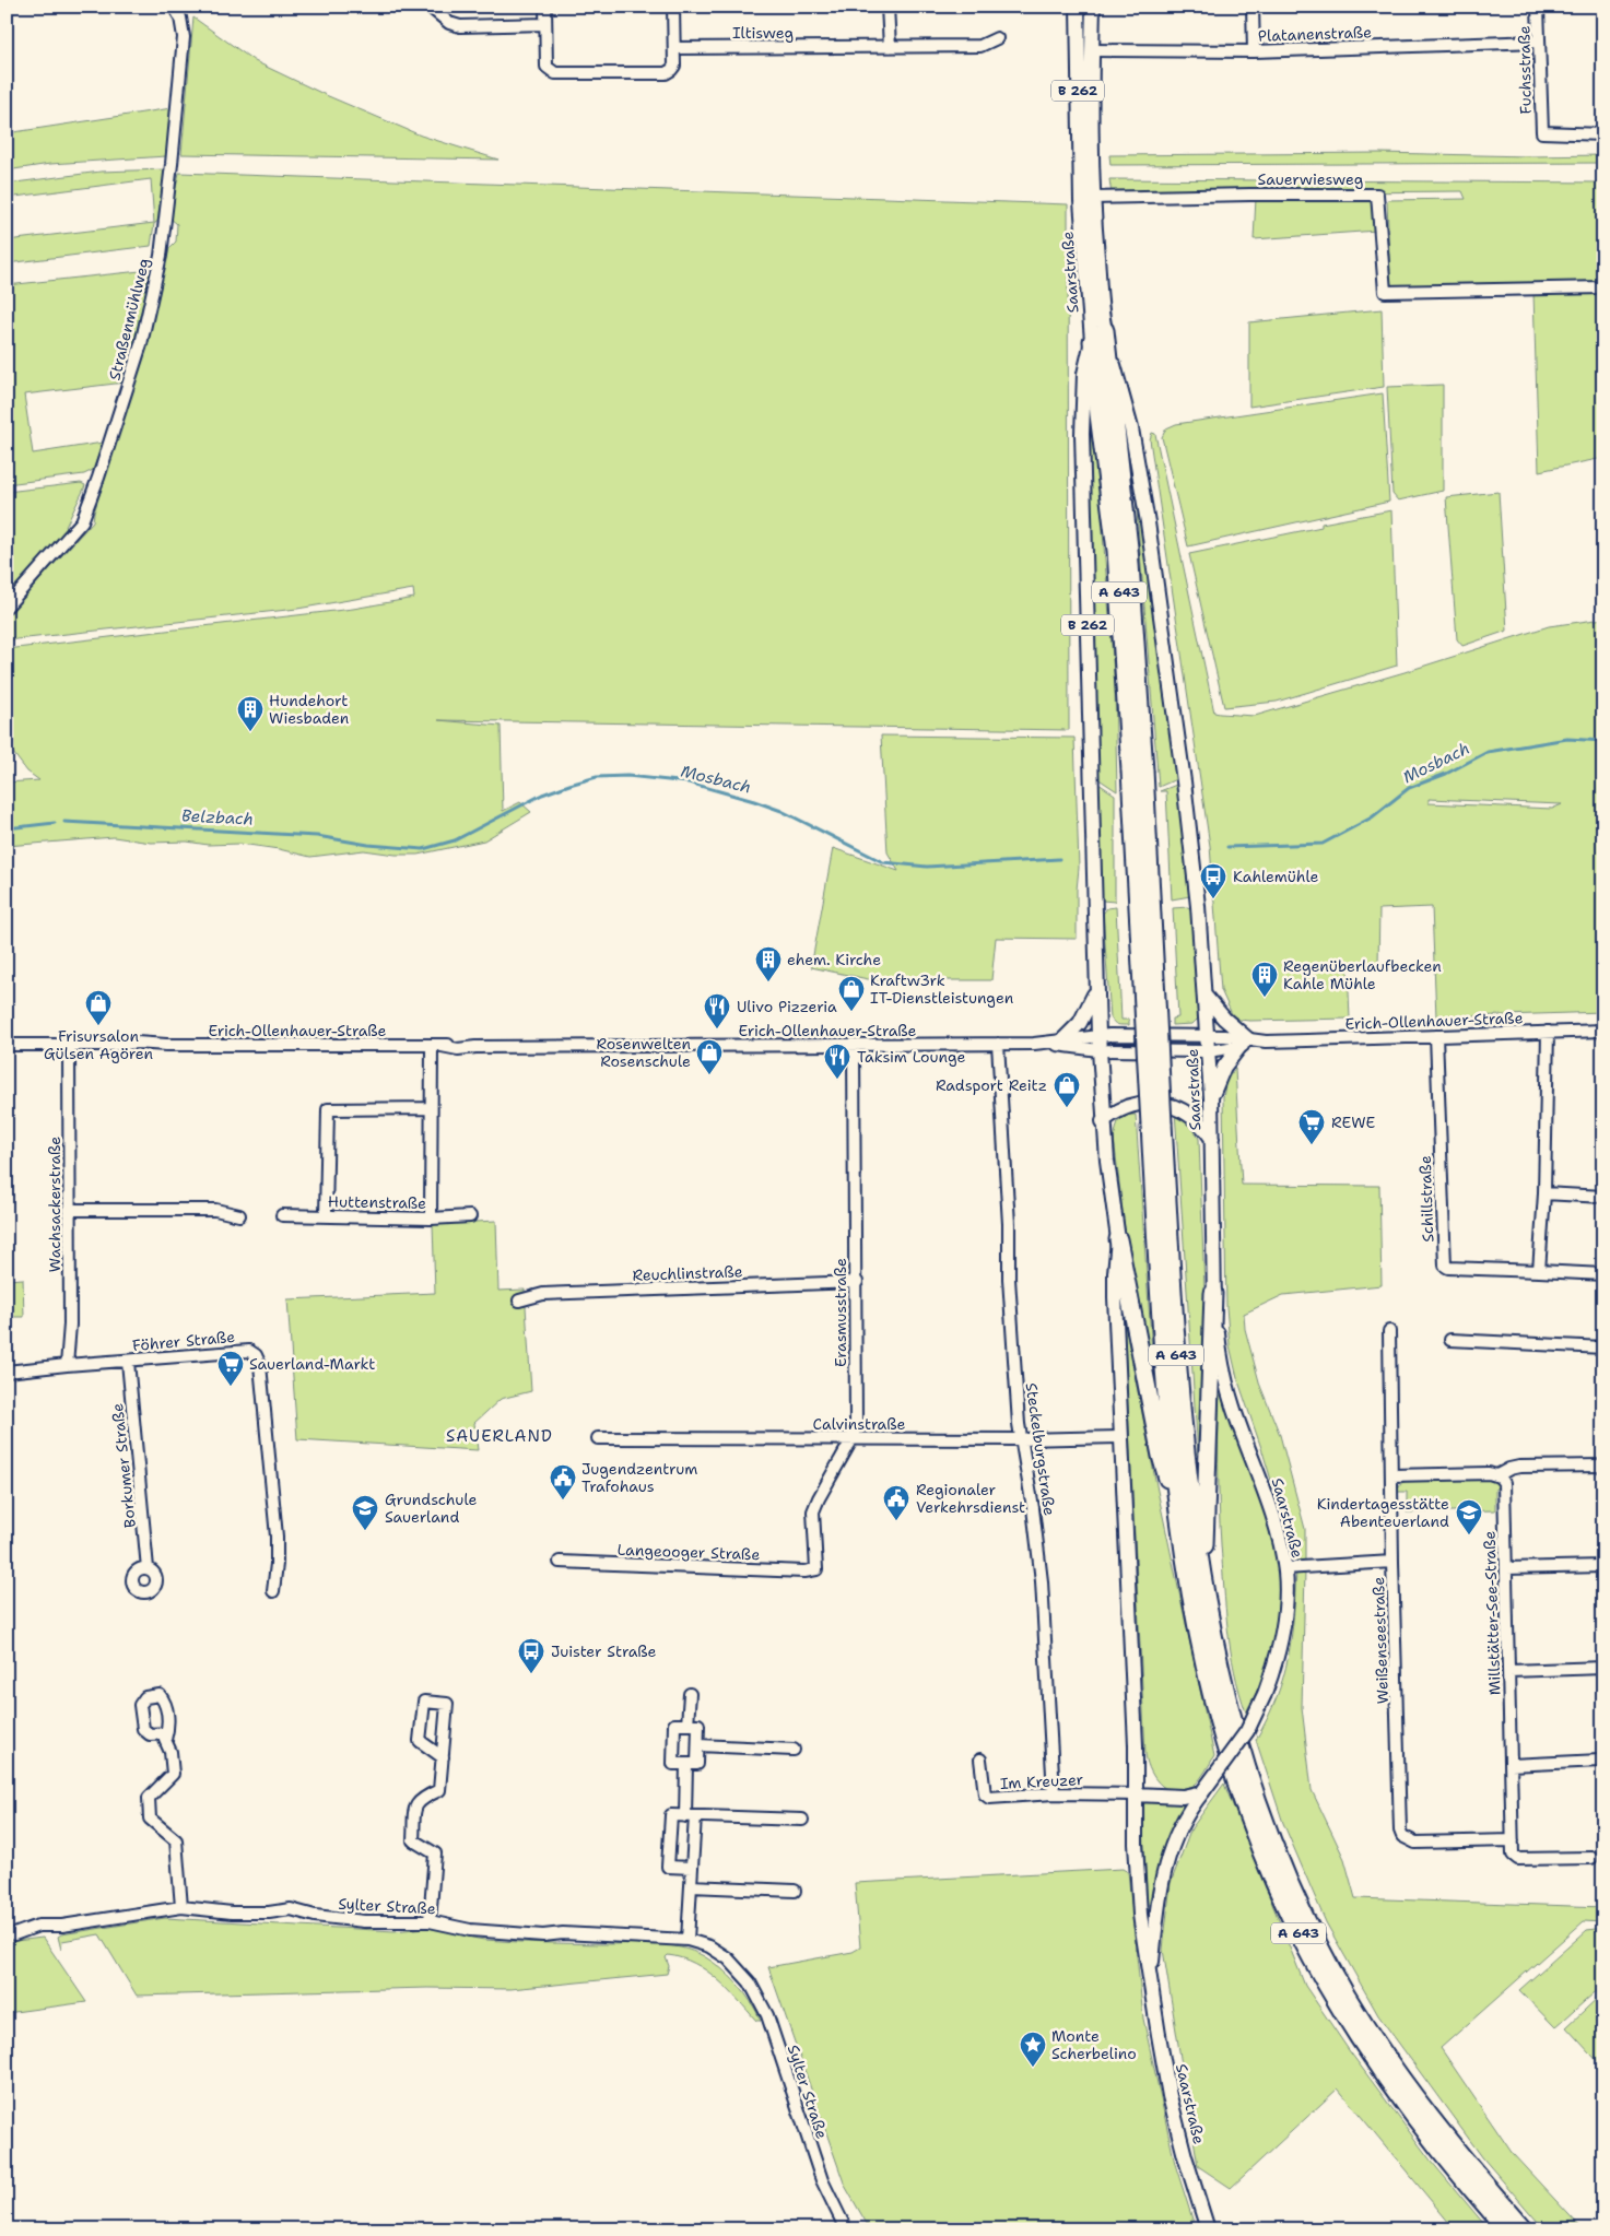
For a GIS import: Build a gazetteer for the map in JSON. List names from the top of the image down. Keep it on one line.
{"streets":{"highway":["B 262","A 643"],"main road":["Saarstraße"],"street":["Iltisweg","Platanenstraße","Fuchsstraße","Sauerwiesweg","Straßenmühlweg","Erich-Ollenhauer-Straße","Schillstraße","Huttenstraße","Wachsackerstraße","Reuchlinstraße","Erasmusstraße","Föhrer Straße","Calvinstraße","Steckelburgstraße","Borkumer Straße","Langeooger Straße","Millstätter-See-Straße","Weißenseestraße","Im Kreuzer","Sylter Straße"]},"crossings":[["Platanenstraße","Fuchsstraße"],["Platanenstraße","B 262"],["B 262","Sauerwiesweg"],["B 262","Saarstraße"],["B 262","A 643"],["B 262","Erich-Ollenhauer-Straße"],["Sauerwiesweg","Saarstraße"],["Saarstraße","Erich-Ollenhauer-Straße"],["Saarstraße","Calvinstraße"],["Saarstraße","Im Kreuzer"],["Erich-Ollenhauer-Straße","Schillstraße"],["Erich-Ollenhauer-Straße","Wachsackerstraße"],["Erich-Ollenhauer-Straße","Erasmusstraße"],["Erich-Ollenhauer-Straße","Steckelburgstraße"],["Wachsackerstraße","Föhrer Straße"],["Reuchlinstraße","Erasmusstraße"],["Erasmusstraße","Calvinstraße"],["Erasmusstraße","Langeooger Straße"],["Föhrer Straße","Borkumer Straße"],["Calvinstraße","Steckelburgstraße"],["Steckelburgstraße","Im Kreuzer"],["Millstätter-See-Straße","Weißenseestraße"]],"districts":["SAUERLAND"],"water":["Mosbach","Belzbach"],"places":{"building":["Hundehort Wiesbaden","ehem. Kirche","Regenüberlaufbecken Kahle Mühle"],"bus stop":["Kahlemühle","Juister Straße"],"shop":["Kraftw3rk IT-Dienstleistungen","Frisursalon Gülsen Agören","Rosenwelten Rosenschule","Radsport Reitz"],"restaurant":["Ulivo Pizzeria","Taksim Lounge"],"supermarket":["REWE","Sauerland-Markt"],"public building":["Jugendzentrum Trafohaus","Regionaler Verkehrsdienst"],"school or university":["Grundschule Sauerland","Kindertagesstätte Abenteuerland"],"place":["Monte Scherbelino"]}}
